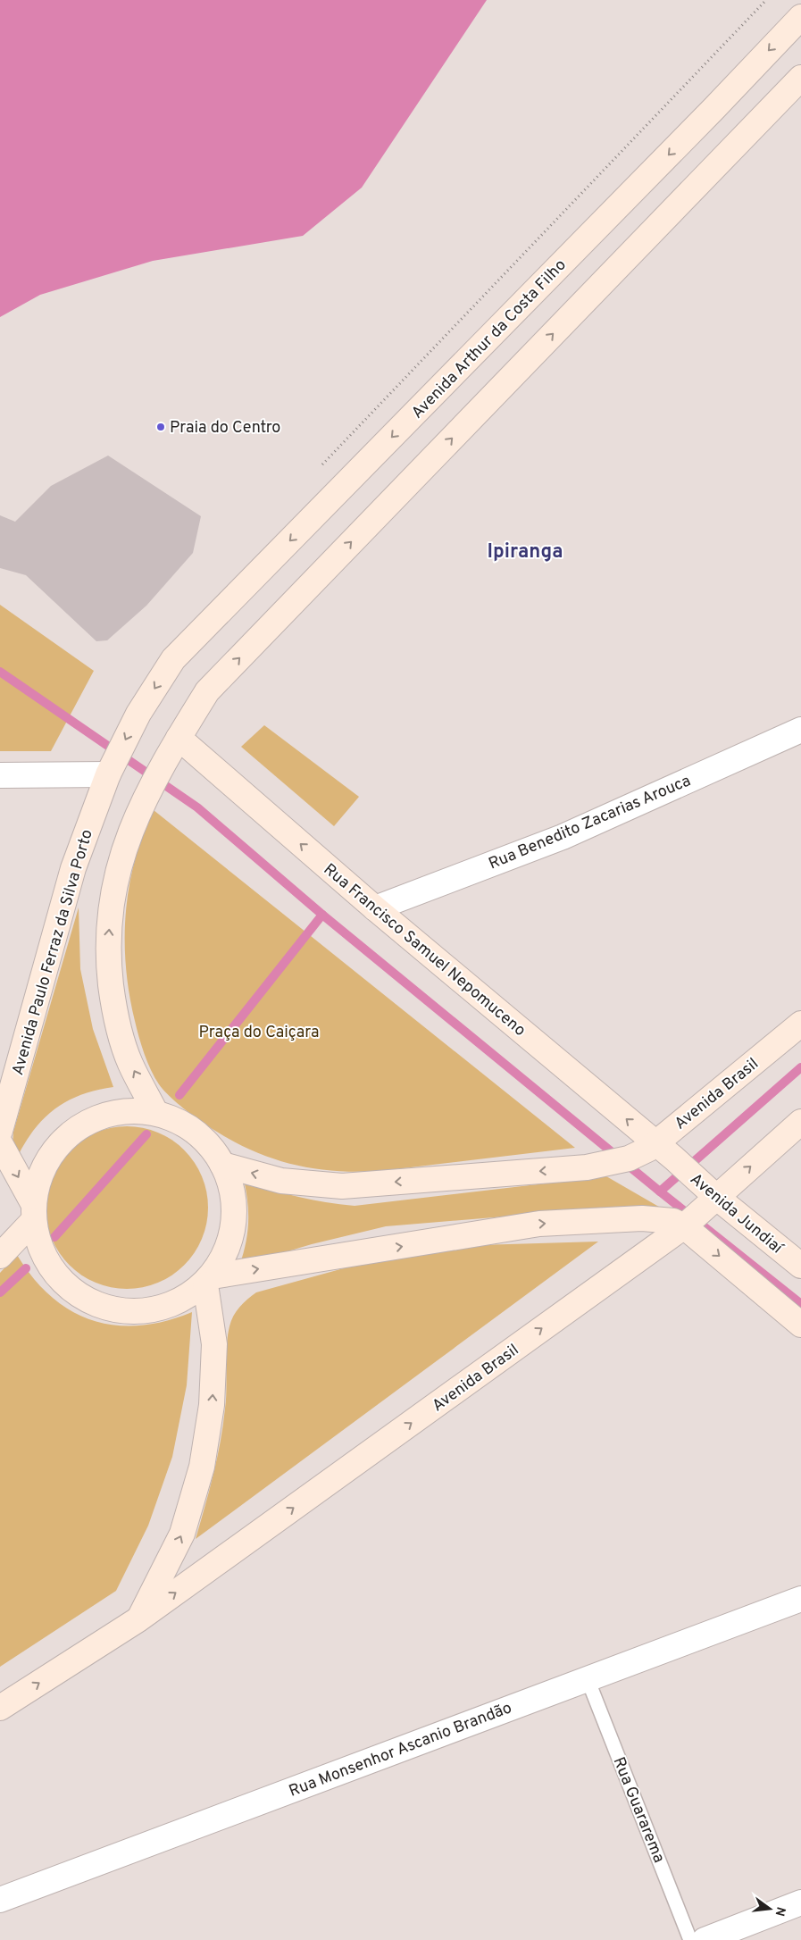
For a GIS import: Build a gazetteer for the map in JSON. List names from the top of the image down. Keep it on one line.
{"streets":{"main road":["Avenida Arthur da Costa Filho","Rua Francisco Samuel Nepomuceno","Avenida Paulo Ferraz da Silva Porto","Avenida Brasil","Avenida Jundiaí"],"street":["Rua Benedito Zacarias Arouca","Rua Monsenhor Ascanio Brandão"],"lane":["Rua Guararema"]},"crossings":[["Avenida Arthur da Costa Filho","Avenida Paulo Ferraz da Silva Porto"],["Rua Benedito Zacarias Arouca","Rua Francisco Samuel Nepomuceno"],["Rua Francisco Samuel Nepomuceno","Avenida Brasil"],["Rua Francisco Samuel Nepomuceno","Avenida Jundiaí"],["Avenida Brasil","Avenida Jundiaí"],["Rua Monsenhor Ascanio Brandão","Rua Guararema"]],"one_way":["Rua Francisco Samuel Nepomuceno"],"districts":["Ipiranga"],"parks":["Praça do Caiçara"],"places":["Praia do Centro"],"north":"right"}
